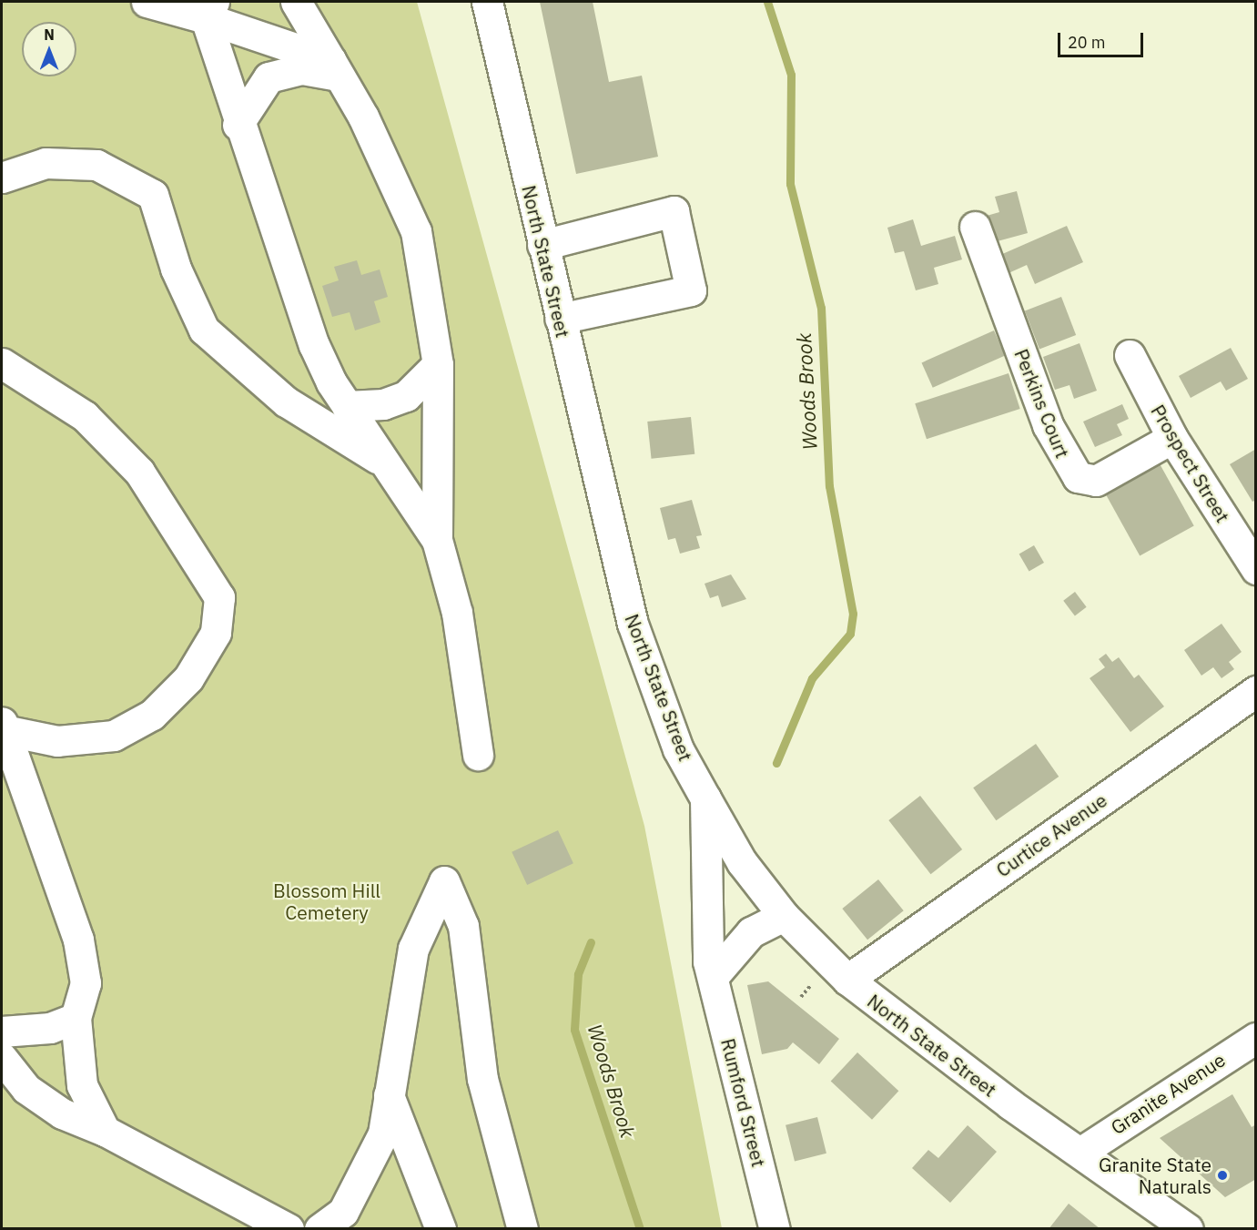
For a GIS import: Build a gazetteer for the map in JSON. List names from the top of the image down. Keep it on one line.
{"streets":{"street":["North State Street","Perkins Court","Prospect Street","Curtice Avenue","Granite Avenue","Rumford Street"]},"crossings":[["North State Street","Curtice Avenue"],["North State Street","Granite Avenue"],["North State Street","Rumford Street"],["Perkins Court","Prospect Street"]],"water":["Woods Brook"],"parks":["Blossom Hill Cemetery"],"places":["Granite State Naturals"],"scale_bar":"20 m","north":"top"}
